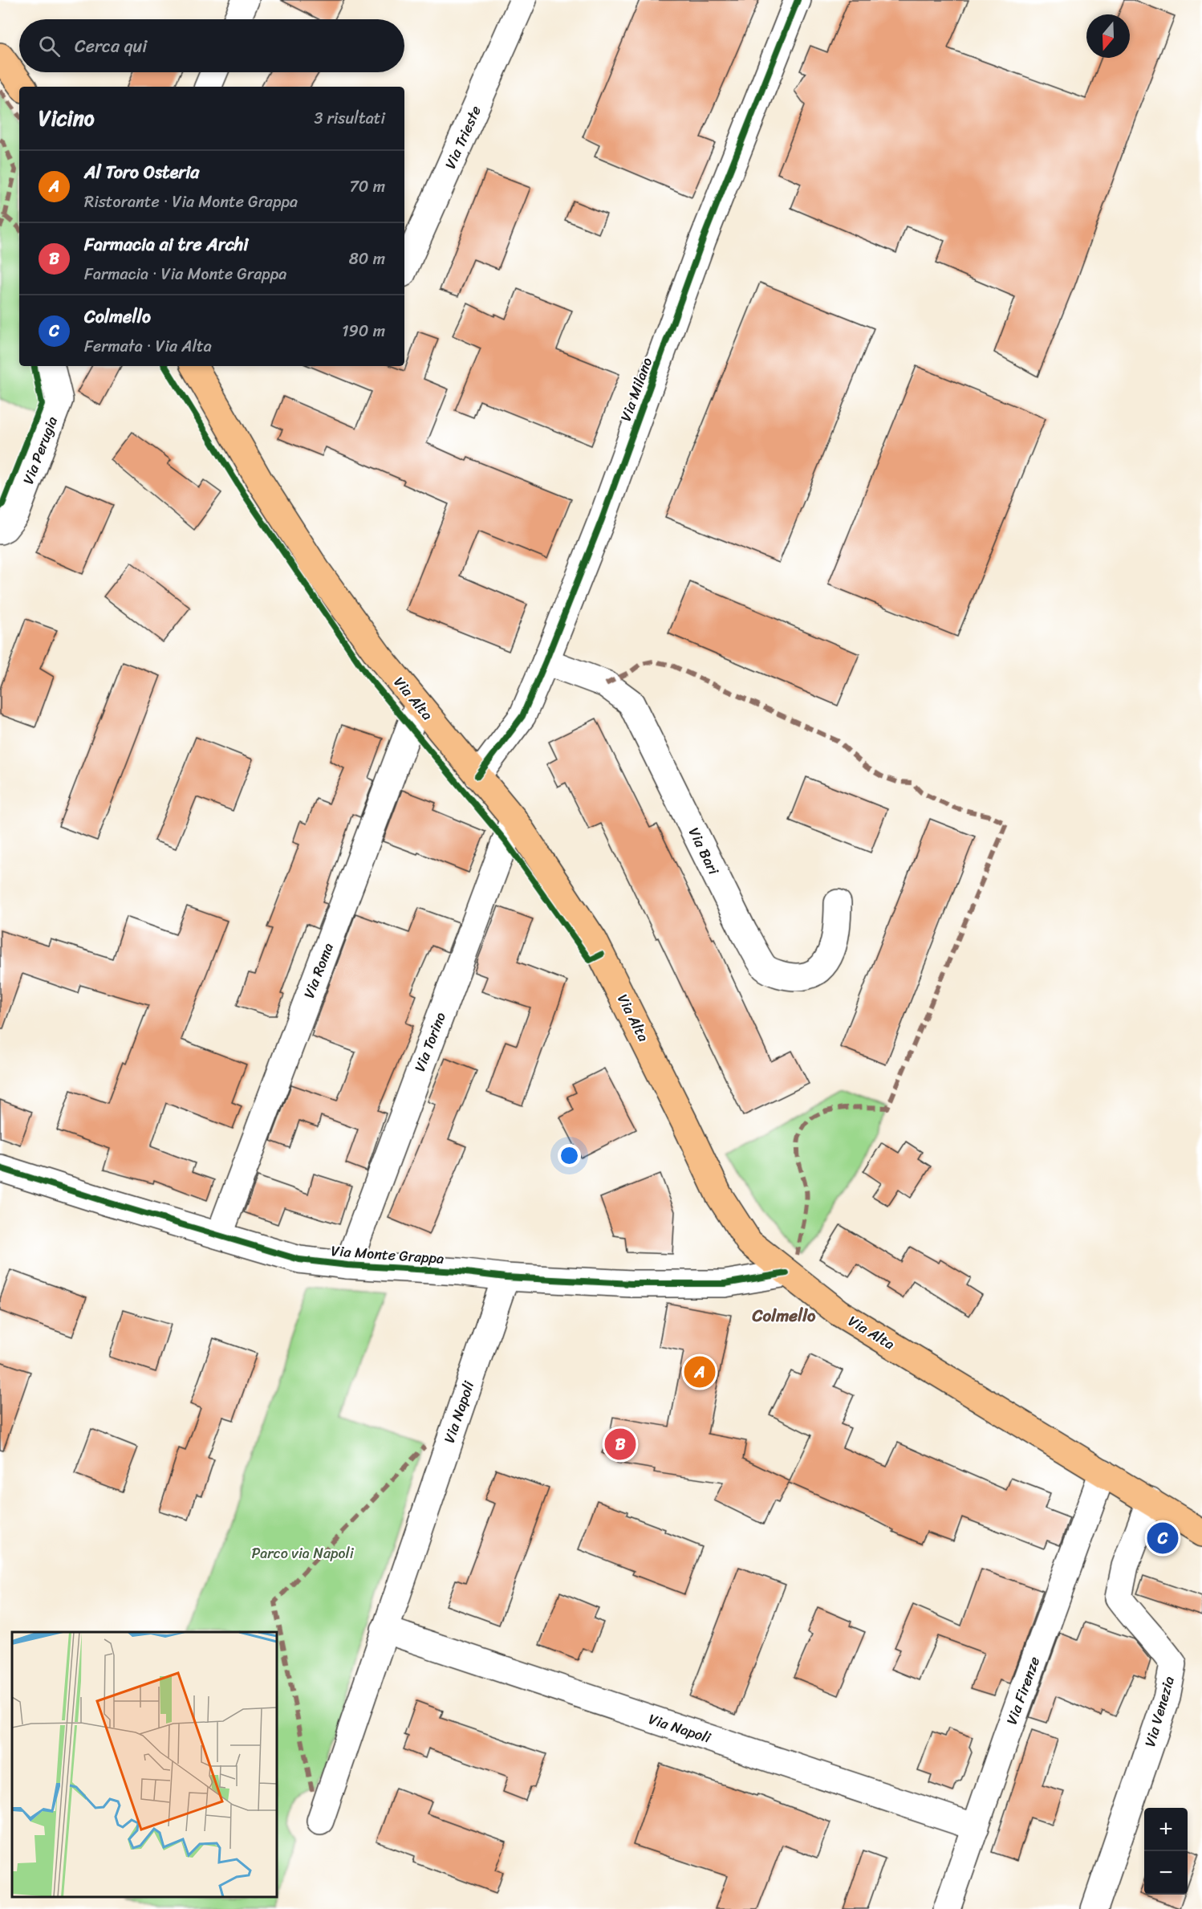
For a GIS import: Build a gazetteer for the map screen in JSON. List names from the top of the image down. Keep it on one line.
{"streets":{"main road":["Via Alta"],"street":["Via Trieste","Via Milano","Via Perugia","Via Bari","Via Roma","Via Torino","Via Monte Grappa","Via Napoli","Via Firenze","Via Venezia"]},"crossings":[["Via Milano","Via Alta"],["Via Milano","Via Bari"],["Via Alta","Via Roma"],["Via Alta","Via Torino"],["Via Alta","Via Monte Grappa"],["Via Alta","Via Firenze"],["Via Alta","Via Venezia"],["Via Roma","Via Monte Grappa"],["Via Torino","Via Monte Grappa"],["Via Monte Grappa","Via Napoli"],["Via Napoli","Via Firenze"]],"districts":["Colmello"],"parks":["Parco via Napoli"],"north":"bottom","page":{"search":"Cerca qui","heading":["Vicino","3 risultati"],"list":[{"mark":"A","name":"Al Toro Osteria","note":"Ristorante · Via Monte Grappa","value":"70 m"},{"mark":"B","name":"Farmacia ai tre Archi","note":"Farmacia · Via Monte Grappa","value":"80 m"},{"mark":"C","name":"Colmello","note":"Fermata · Via Alta","value":"190 m"}],"pins":["A","B","C"],"map_buttons":["+","−"]}}
